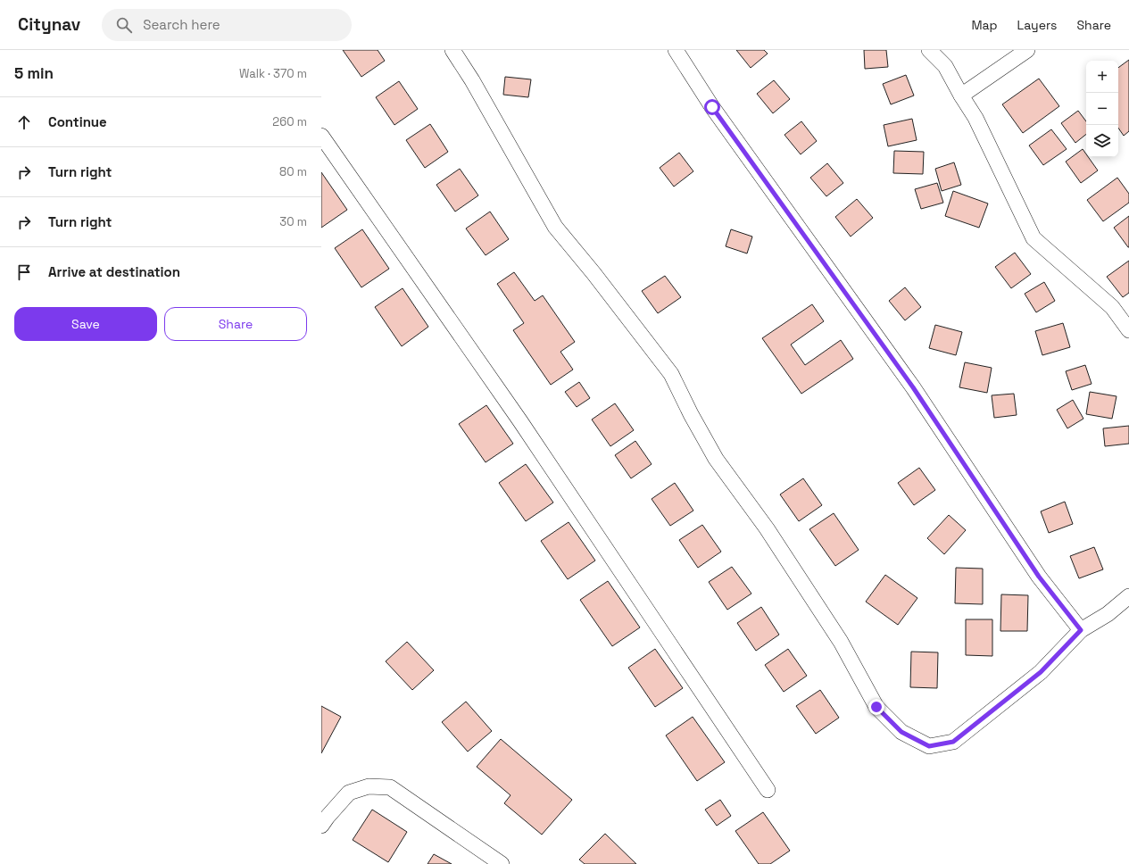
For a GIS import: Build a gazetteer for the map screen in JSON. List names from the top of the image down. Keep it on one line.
{"page":{"header":"Citynav","search":"Search here","nav":["Map","Layers","Share"],"heading":["5 min","Walk · 370 m"],"map_buttons":["+","−"],"list":[["Continue","260 m"],["Turn right","80 m"],["Turn right","30 m"],"Arrive at destination"],"buttons":["Save","Share"]}}
